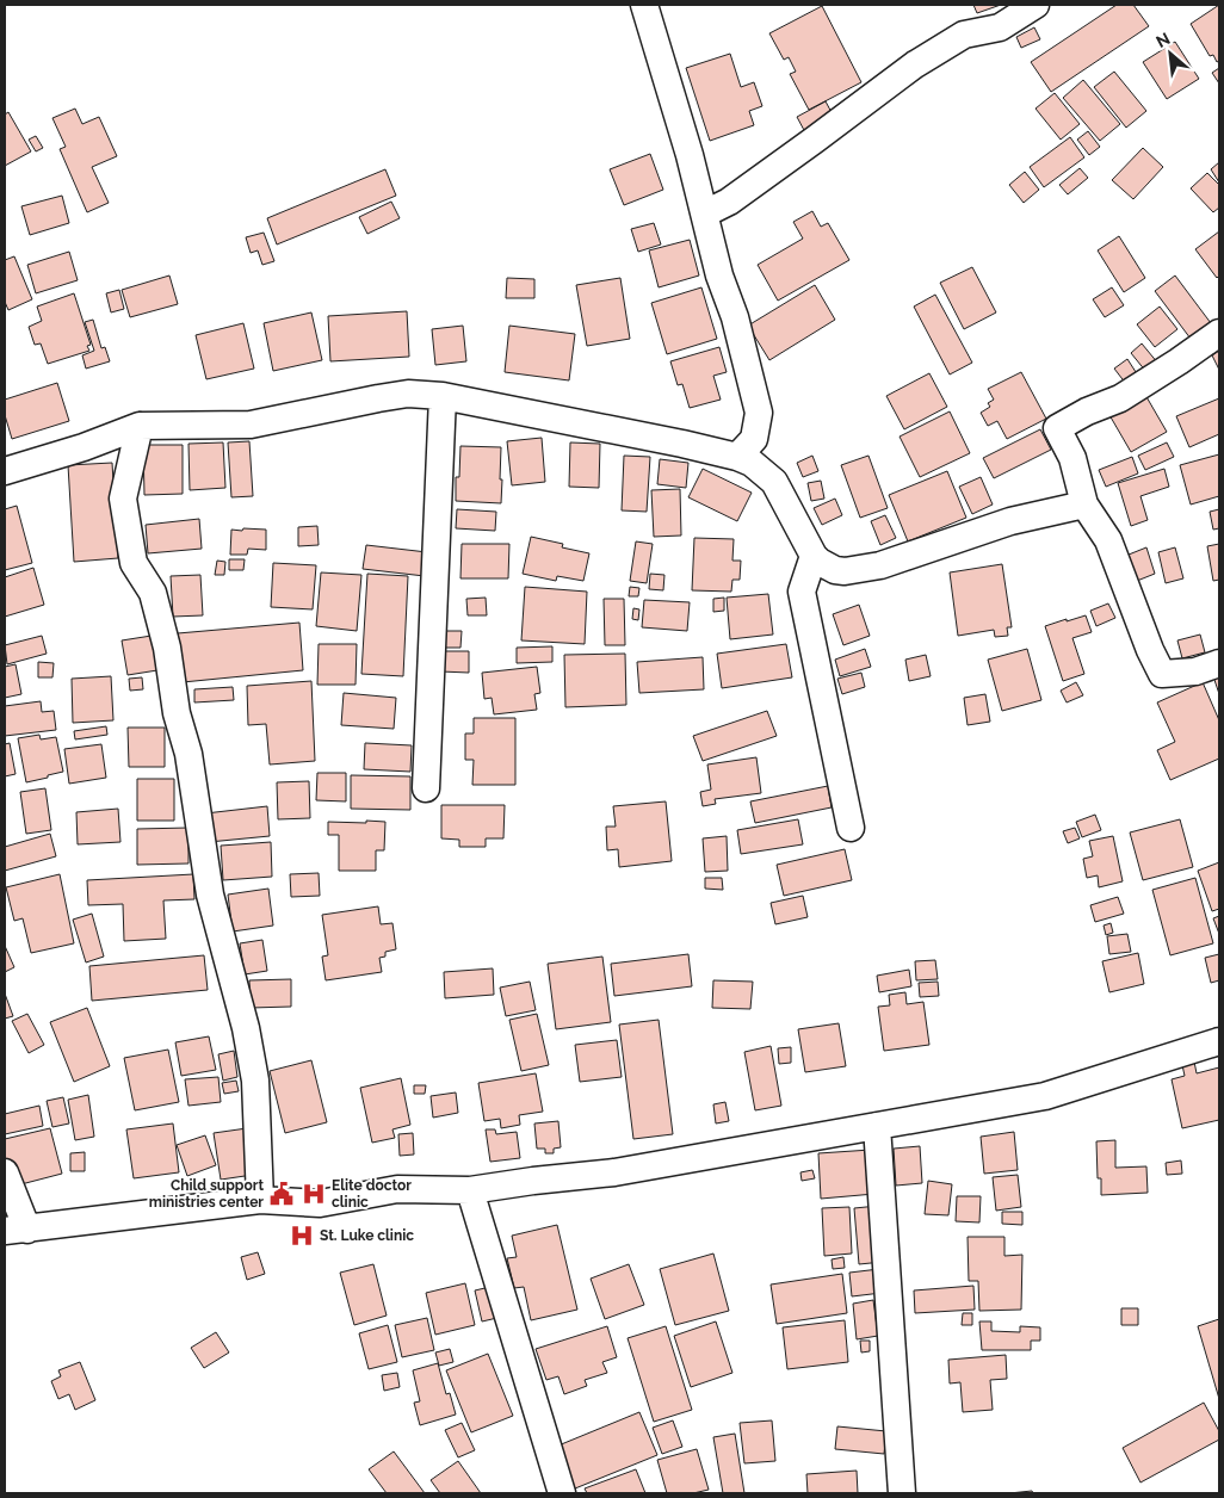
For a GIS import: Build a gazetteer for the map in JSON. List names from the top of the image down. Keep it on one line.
{"places":{"public building":["Child support ministries center"],"hospital":["Elite doctor clinic","St. Luke clinic"]},"north":"top left"}
